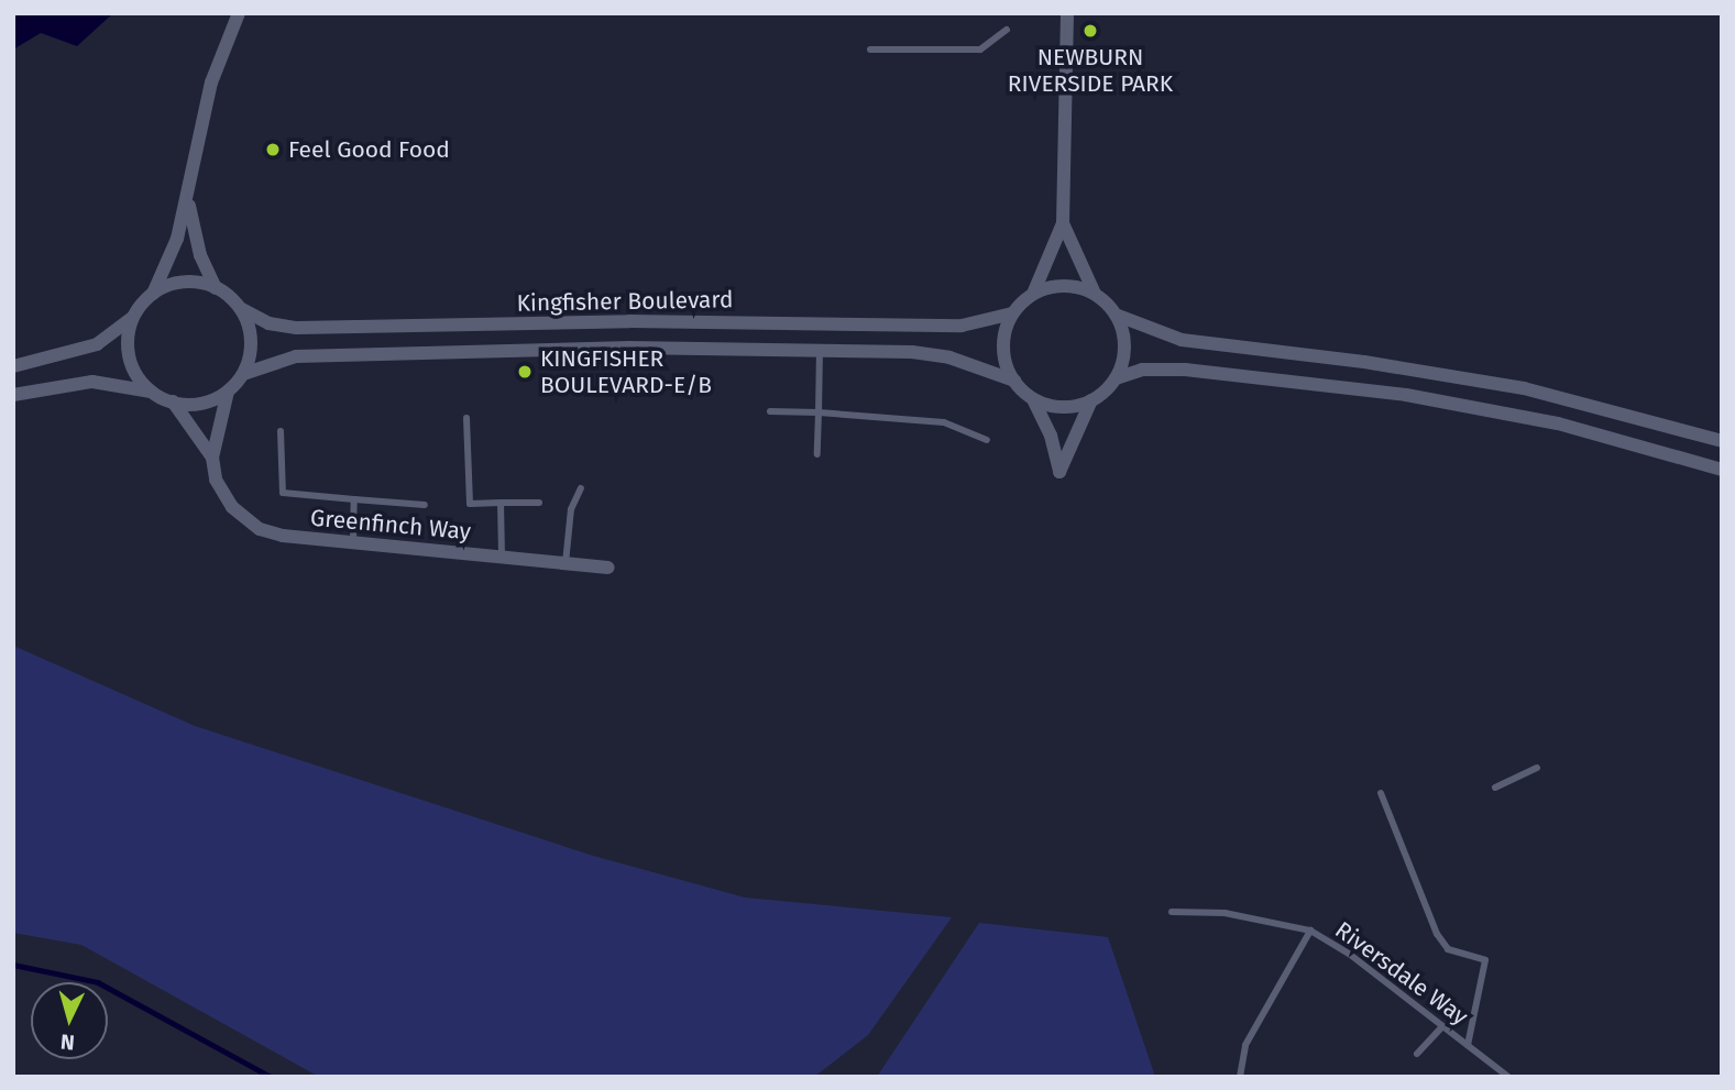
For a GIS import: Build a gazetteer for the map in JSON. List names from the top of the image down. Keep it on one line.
{"streets":{"street":["Kingfisher Boulevard","Greenfinch Way"],"lane":["Riversdale Way"]},"crossings":[["Kingfisher Boulevard","Greenfinch Way"]],"places":["NEWBURN RIVERSIDE PARK","Feel Good Food","KINGFISHER BOULEVARD-E/B"],"north":"bottom"}
